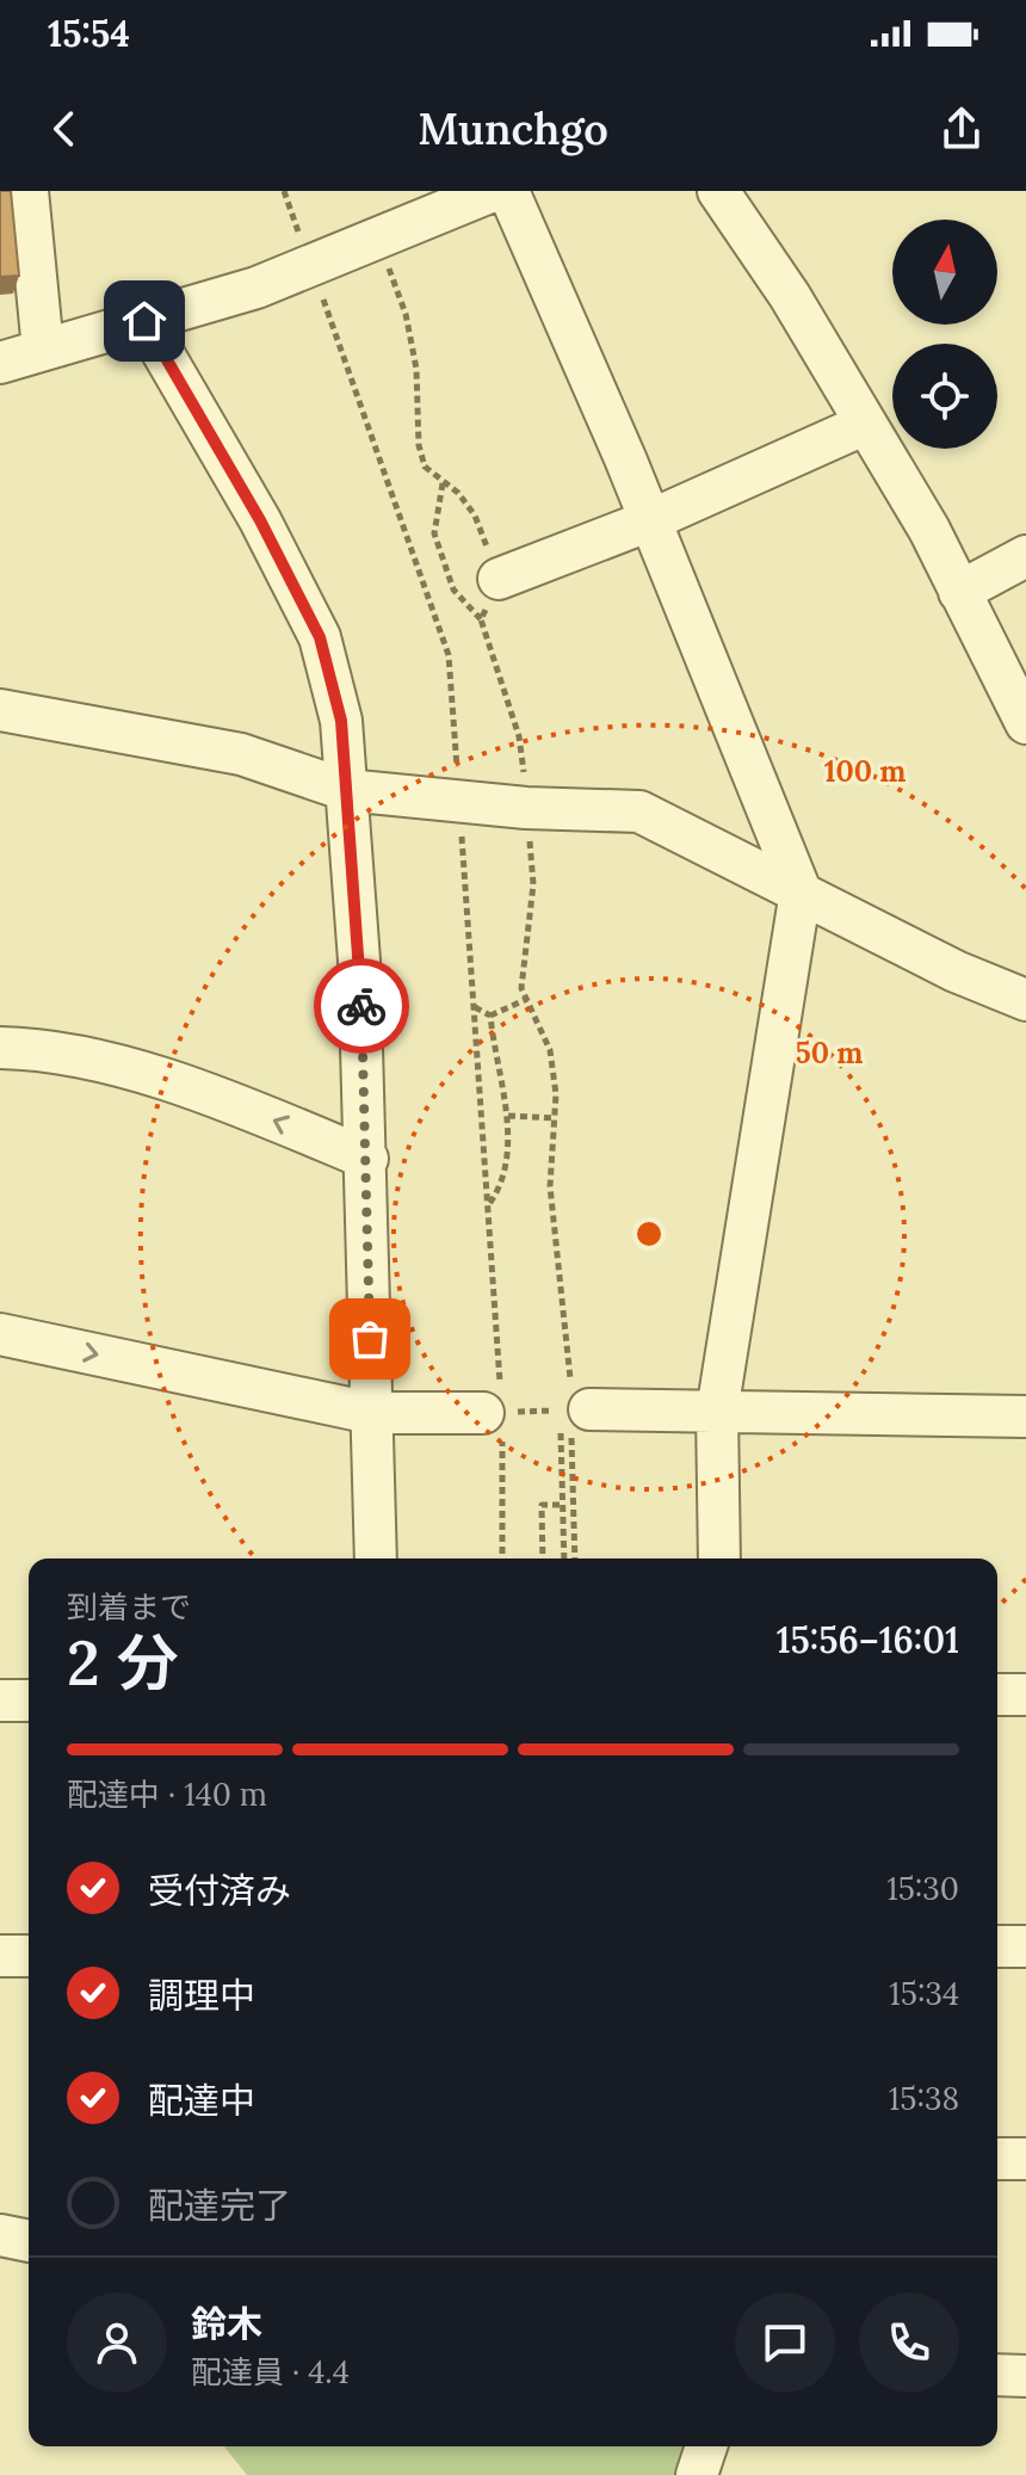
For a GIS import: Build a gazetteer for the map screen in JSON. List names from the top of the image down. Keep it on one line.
{"north":"top","page":{"status":"15:54","header":"Munchgo","heading":["2 分","到着まで","15:56–16:01"],"panel":["鈴木","配達員 · 4.4"],"bar":"配達中 · 140 m","list":[["受付済み","15:30"],["調理中","15:34"],["配達中","15:38"],"配達完了"]},"rings":["100 m","50 m"]}
